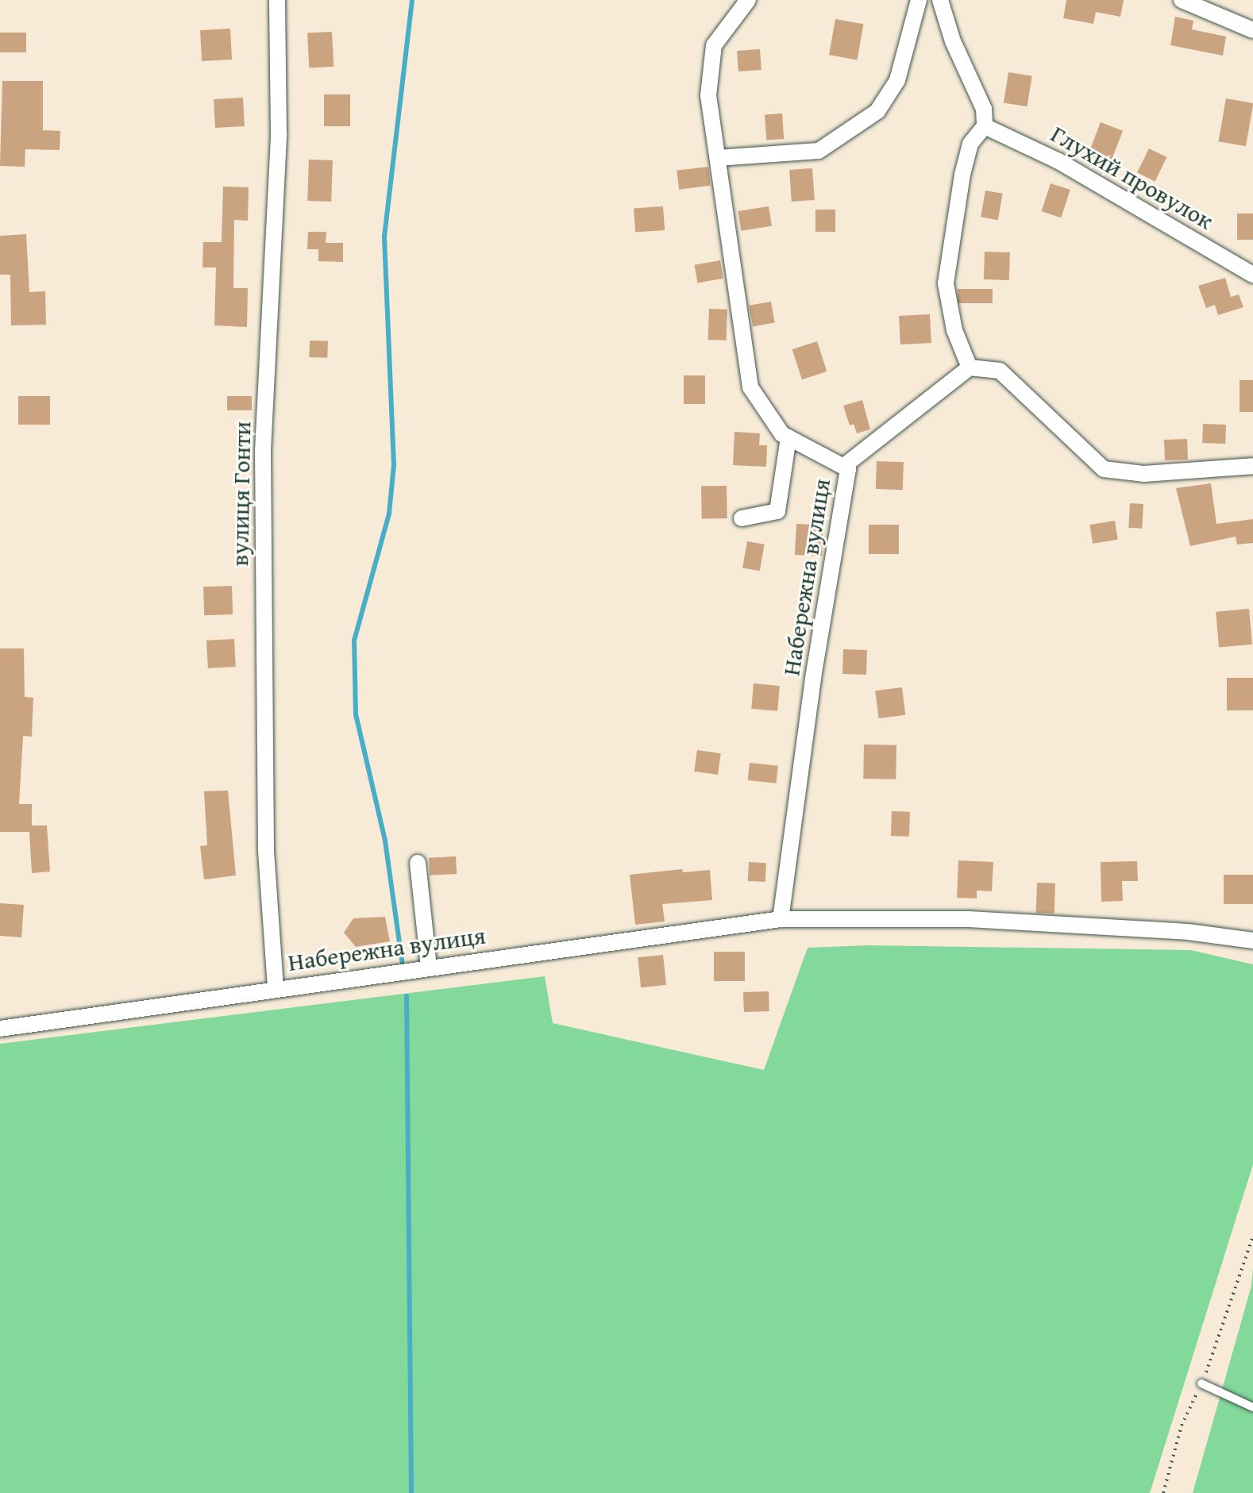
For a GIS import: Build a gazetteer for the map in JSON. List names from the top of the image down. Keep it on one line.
{"streets":{"street":["Глухий провулок","вулиця Гонти","Набережна вулиця"]},"crossings":[["вулиця Гонти","Набережна вулиця"]]}
